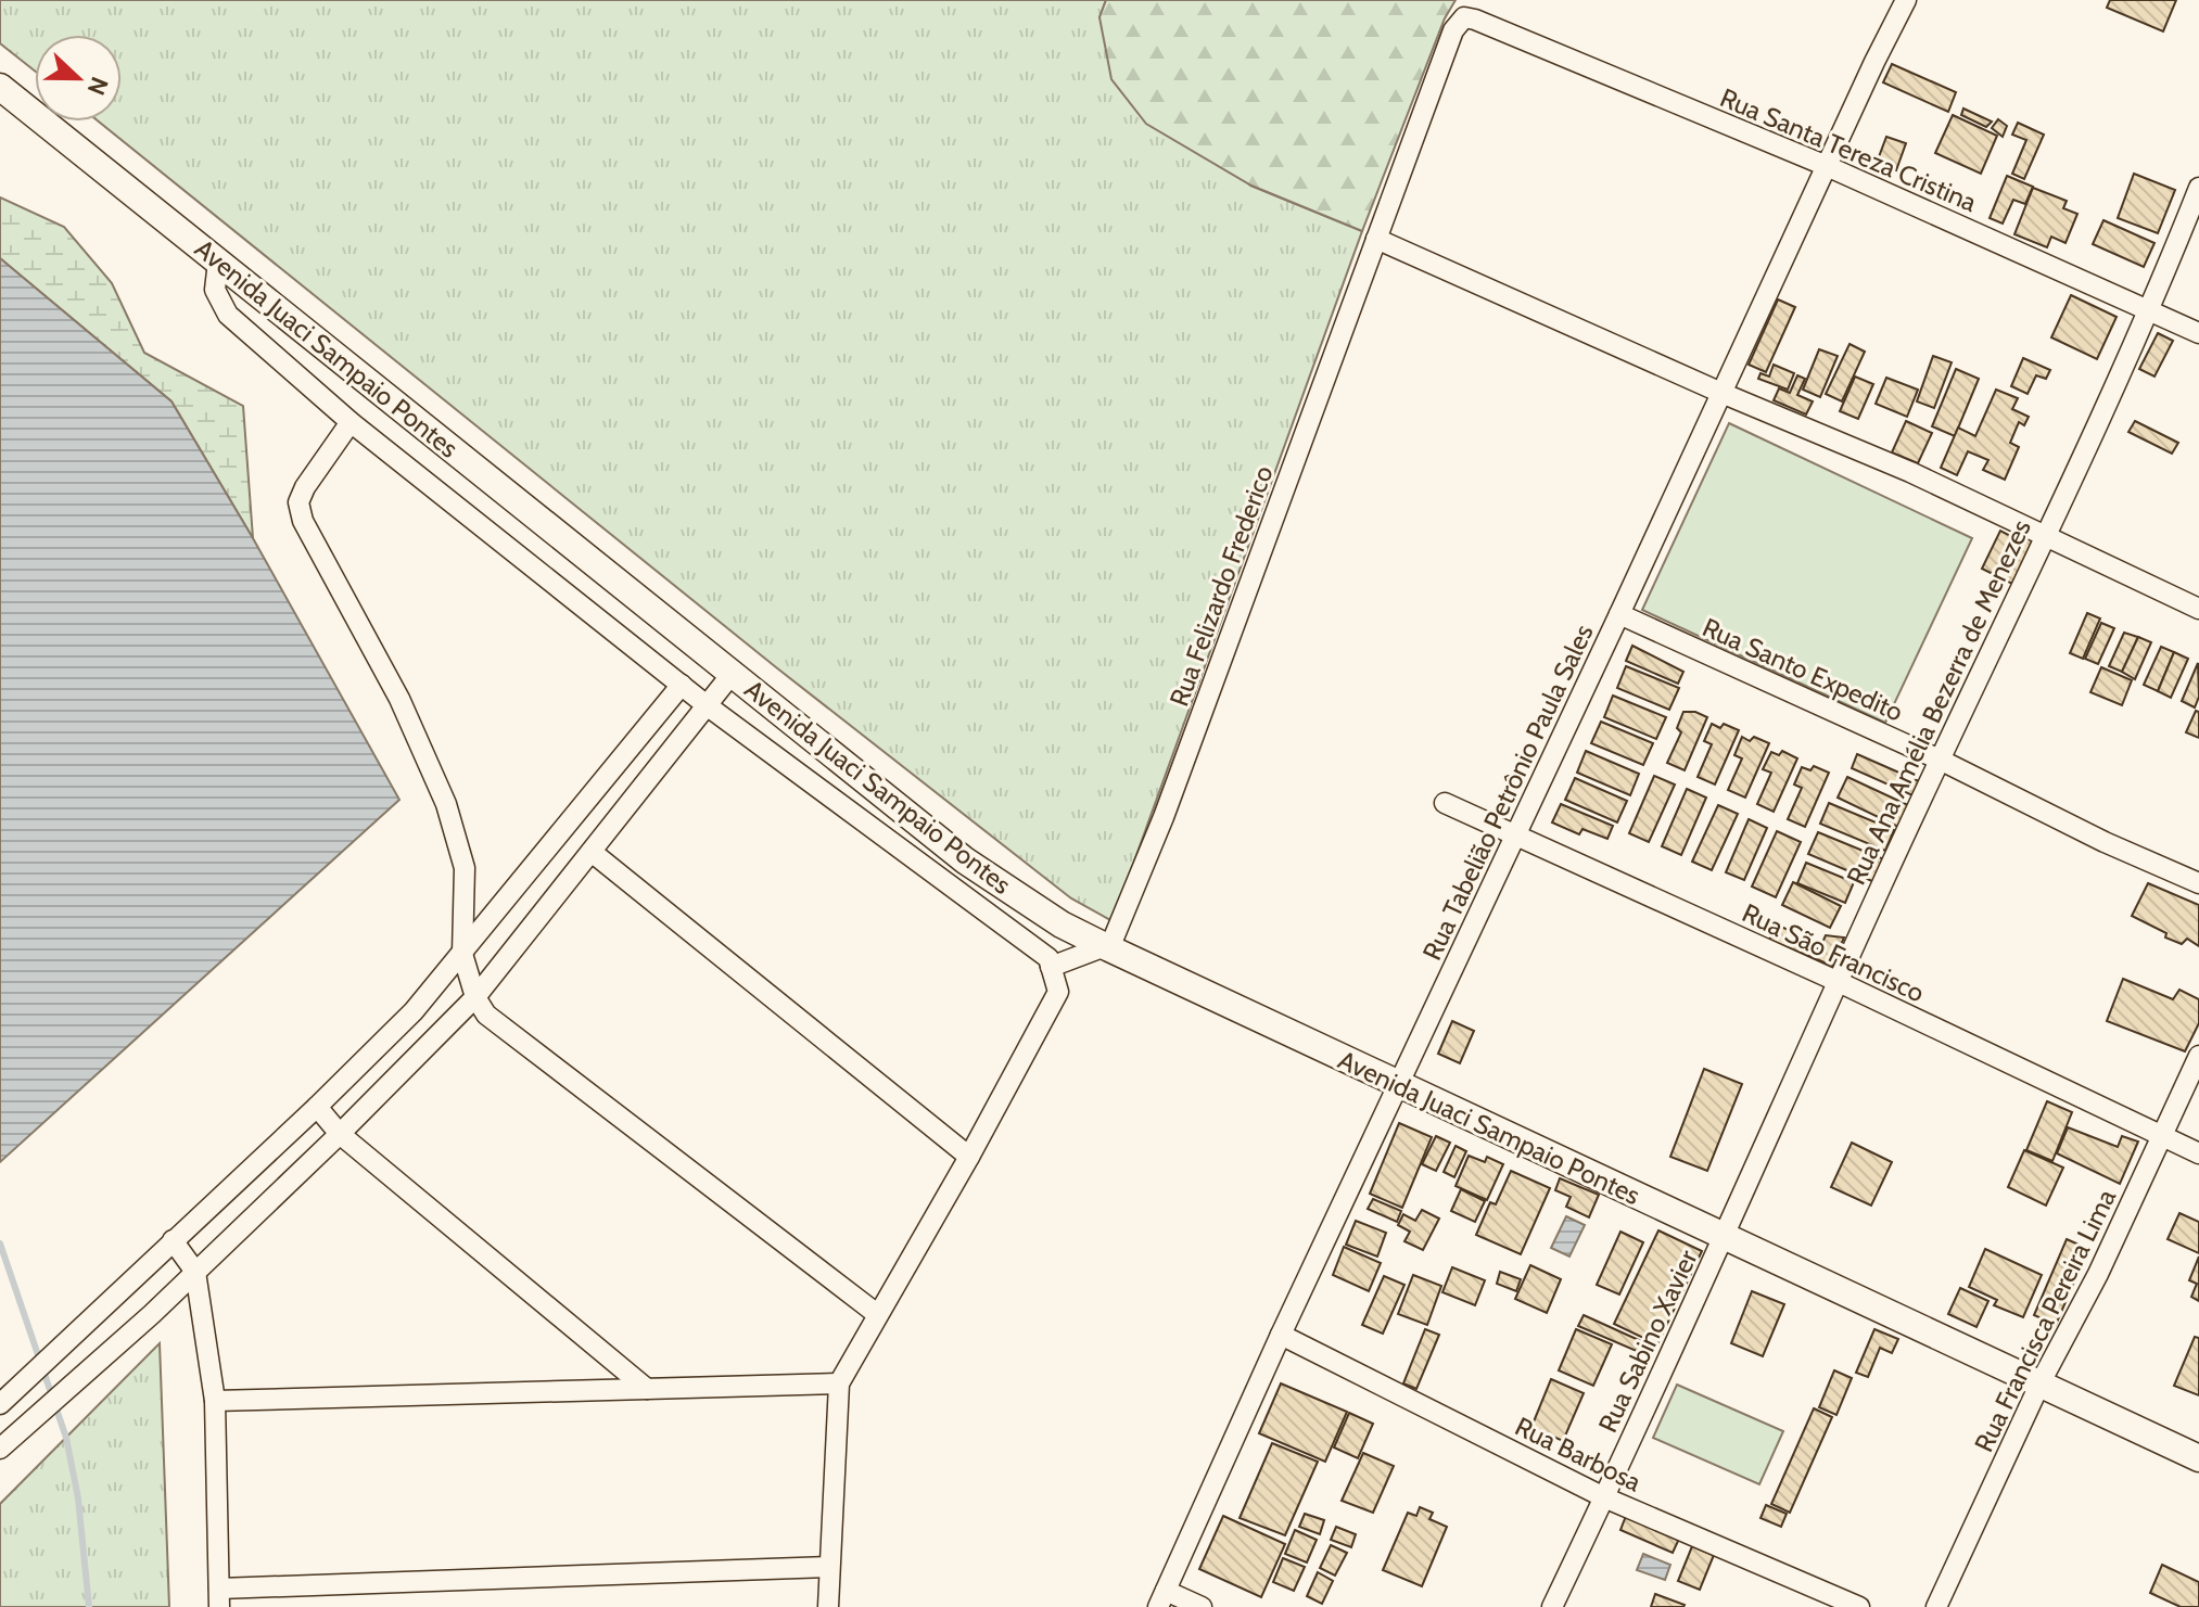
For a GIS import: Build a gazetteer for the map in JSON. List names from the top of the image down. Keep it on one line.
{"streets":{"main road":["Avenida Juaci Sampaio Pontes"],"street":["Rua Santa Tereza Cristina","Rua Felizardo Frederico","Rua Santo Expedito","Rua Ana Amélia Bezerra de Menezes","Rua Tabelião Petrônio Paula Sales","Rua São Francisco","Rua Francisca Pereira Lima","Rua Sabino Xavier","Rua Barbosa"]},"crossings":[["Rua Santa Tereza Cristina","Rua Felizardo Frederico"],["Rua Santa Tereza Cristina","Rua Ana Amélia Bezerra de Menezes"],["Rua Santa Tereza Cristina","Rua Tabelião Petrônio Paula Sales"],["Avenida Juaci Sampaio Pontes","Rua Felizardo Frederico"],["Avenida Juaci Sampaio Pontes","Rua Ana Amélia Bezerra de Menezes"],["Avenida Juaci Sampaio Pontes","Rua Tabelião Petrônio Paula Sales"],["Avenida Juaci Sampaio Pontes","Rua Francisca Pereira Lima"],["Avenida Juaci Sampaio Pontes","Rua Sabino Xavier"],["Rua Santo Expedito","Rua Ana Amélia Bezerra de Menezes"],["Rua Santo Expedito","Rua Tabelião Petrônio Paula Sales"],["Rua Ana Amélia Bezerra de Menezes","Rua São Francisco"],["Rua Ana Amélia Bezerra de Menezes","Rua Sabino Xavier"],["Rua Tabelião Petrônio Paula Sales","Rua São Francisco"],["Rua Tabelião Petrônio Paula Sales","Rua Barbosa"],["Rua São Francisco","Rua Francisca Pereira Lima"],["Rua Sabino Xavier","Rua Barbosa"]],"north":"right"}
